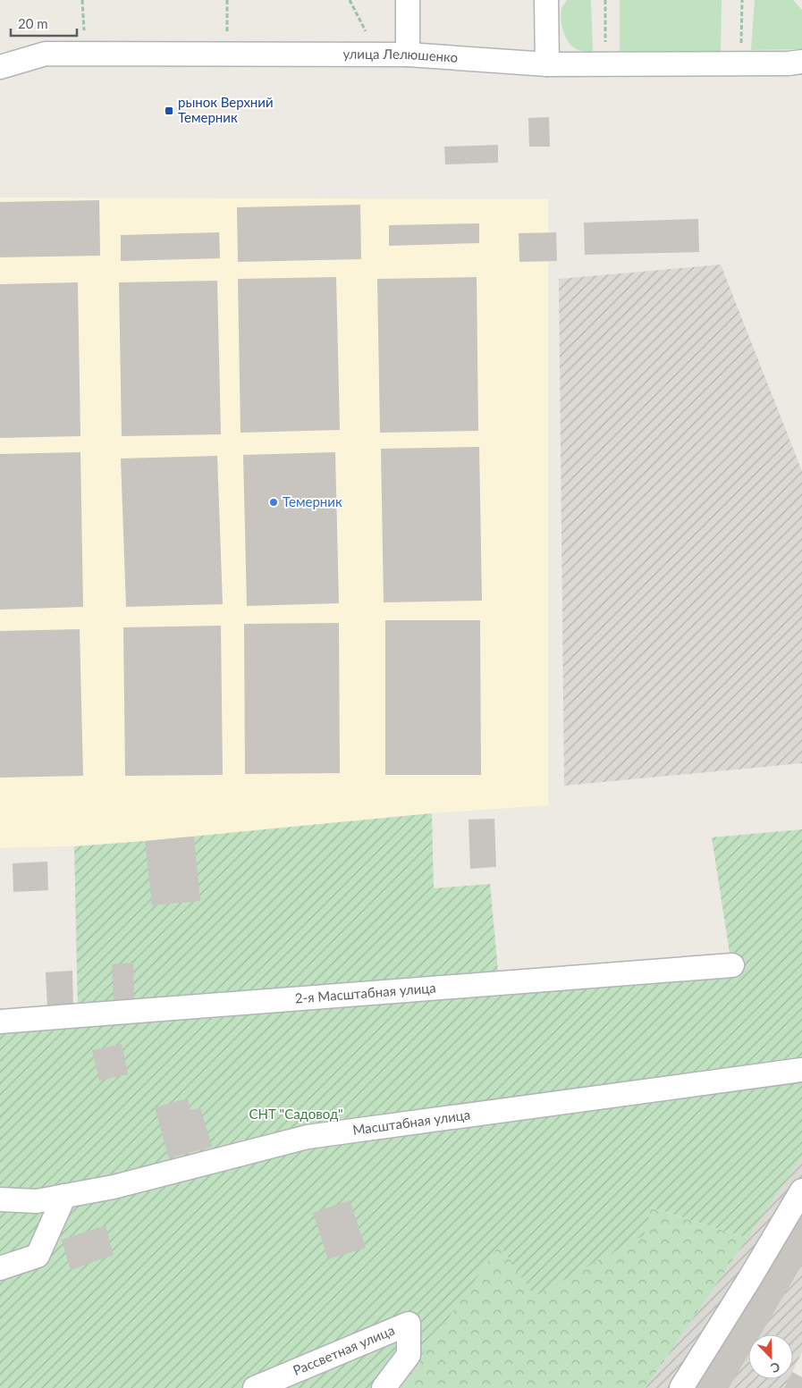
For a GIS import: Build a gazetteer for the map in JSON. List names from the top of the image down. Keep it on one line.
{"streets":{"street":["улица Лелюшенко","2-я Масштабная улица","Масштабная улица","Рассветная улица"]},"parks":["СНТ \"Садовод\""],"places":{"transit":["рынок Верхний Темерник"],"other":["Темерник"]},"scale_bar":"20 m","north":"bottom right"}
